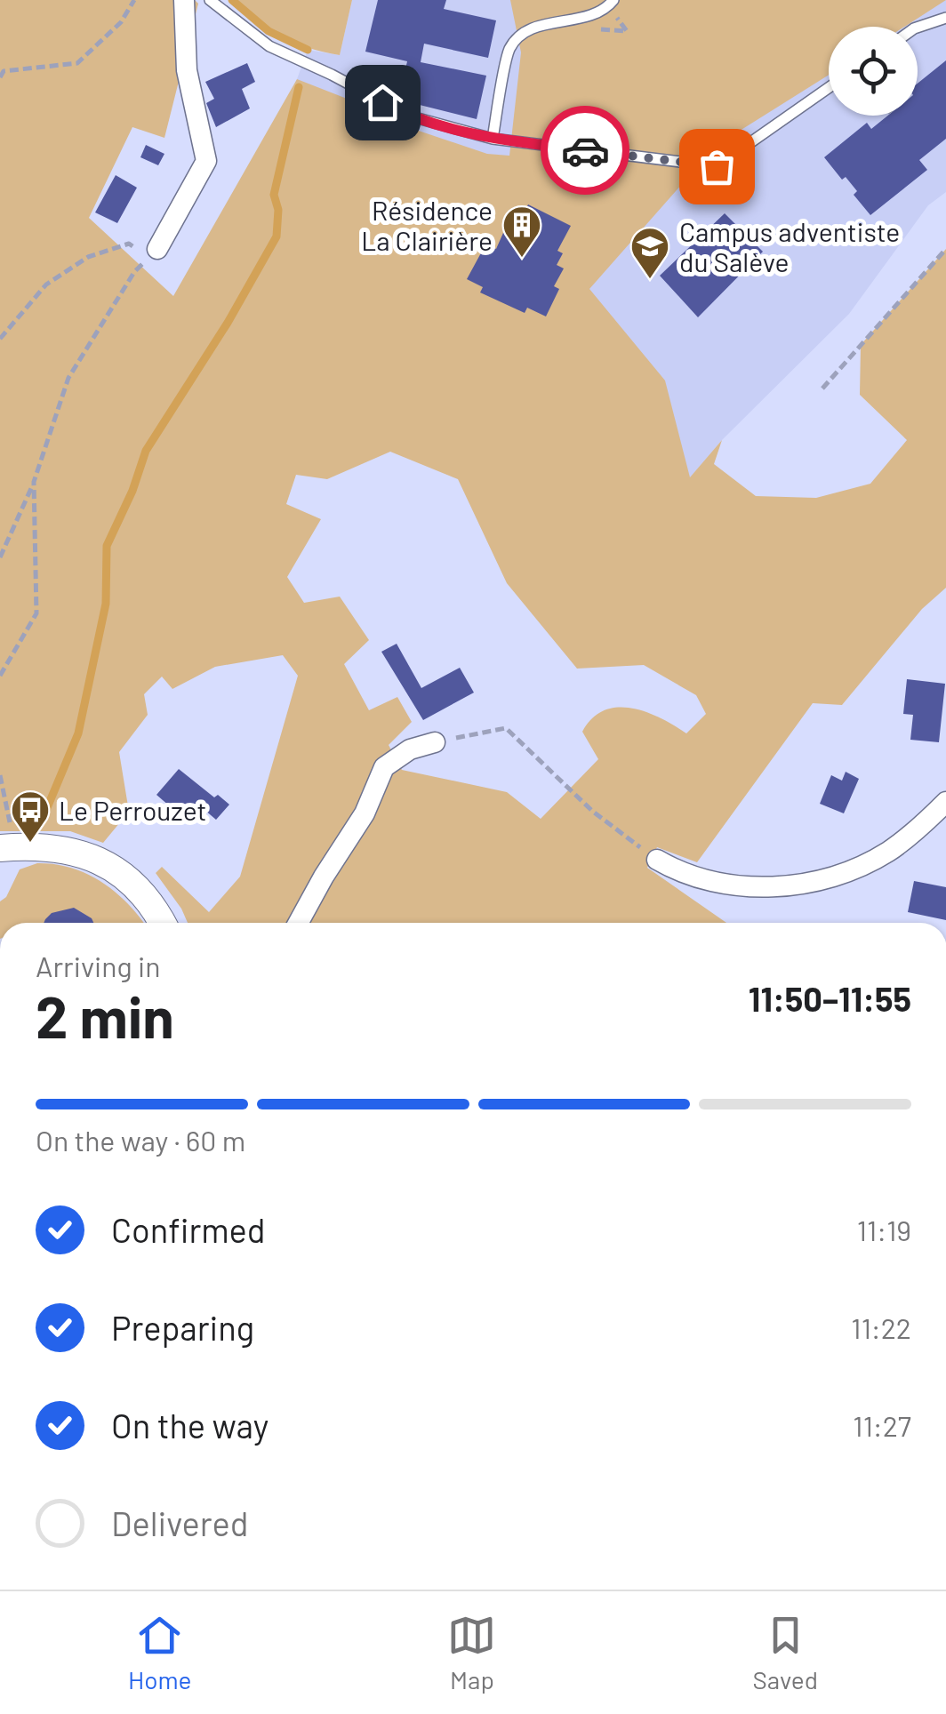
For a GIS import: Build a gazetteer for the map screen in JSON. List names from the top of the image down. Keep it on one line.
{"places":{"building":["Résidence La Clairière"],"school or university":["Campus adventiste du Salève"],"bus stop":["Le Perrouzet"]},"page":{"heading":["2 min","Arriving in","11:50–11:55"],"bar":"On the way · 60 m","list":[["Confirmed","11:19"],["Preparing","11:22"],["On the way","11:27"],"Delivered"],"tabs":["Home","Map","Saved"]}}
